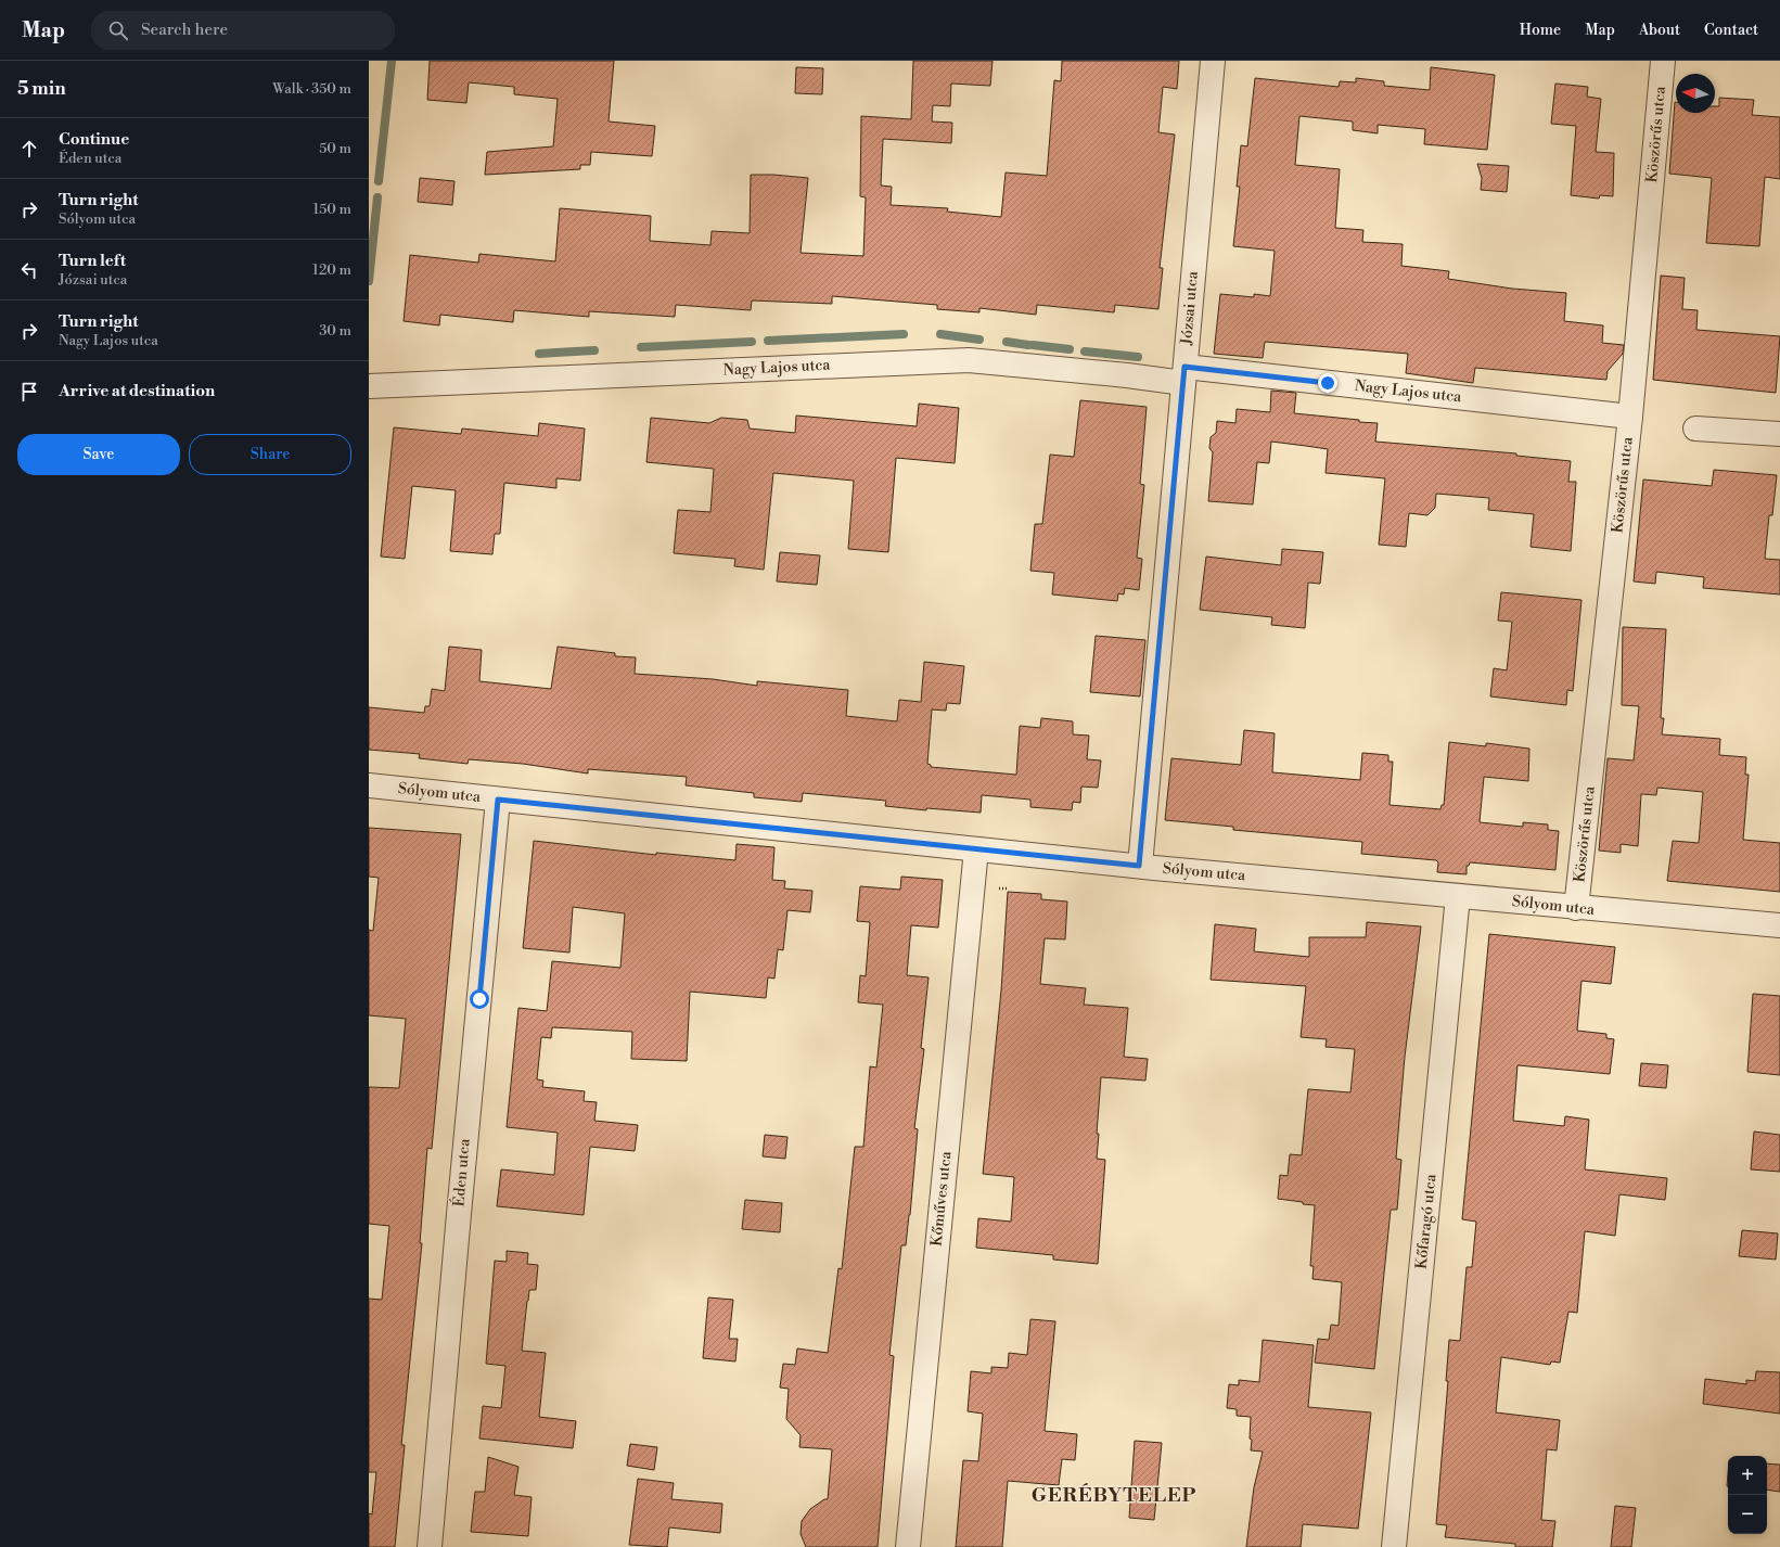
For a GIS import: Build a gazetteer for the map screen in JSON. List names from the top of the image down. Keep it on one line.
{"streets":{"street":["Köszörűs utca","Józsai utca","Nagy Lajos utca","Sólyom utca","Éden utca","Kőműves utca","Kőfaragó utca"]},"crossings":[["Köszörűs utca","Nagy Lajos utca"],["Köszörűs utca","Sólyom utca"],["Józsai utca","Nagy Lajos utca"],["Józsai utca","Sólyom utca"],["Sólyom utca","Éden utca"],["Sólyom utca","Kőműves utca"],["Sólyom utca","Kőfaragó utca"]],"districts":["GERÉBYTELEP"],"north":"left","page":{"header":"Map","search":"Search here","nav":["Home","Map","About","Contact"],"heading":["5 min","Walk · 350 m"],"list":[["Continue","Éden utca","50 m"],["Turn right","Sólyom utca","150 m"],["Turn left","Józsai utca","120 m"],["Turn right","Nagy Lajos utca","30 m"],"Arrive at destination"],"buttons":["Save","Share"],"map_buttons":["+","−"]}}
